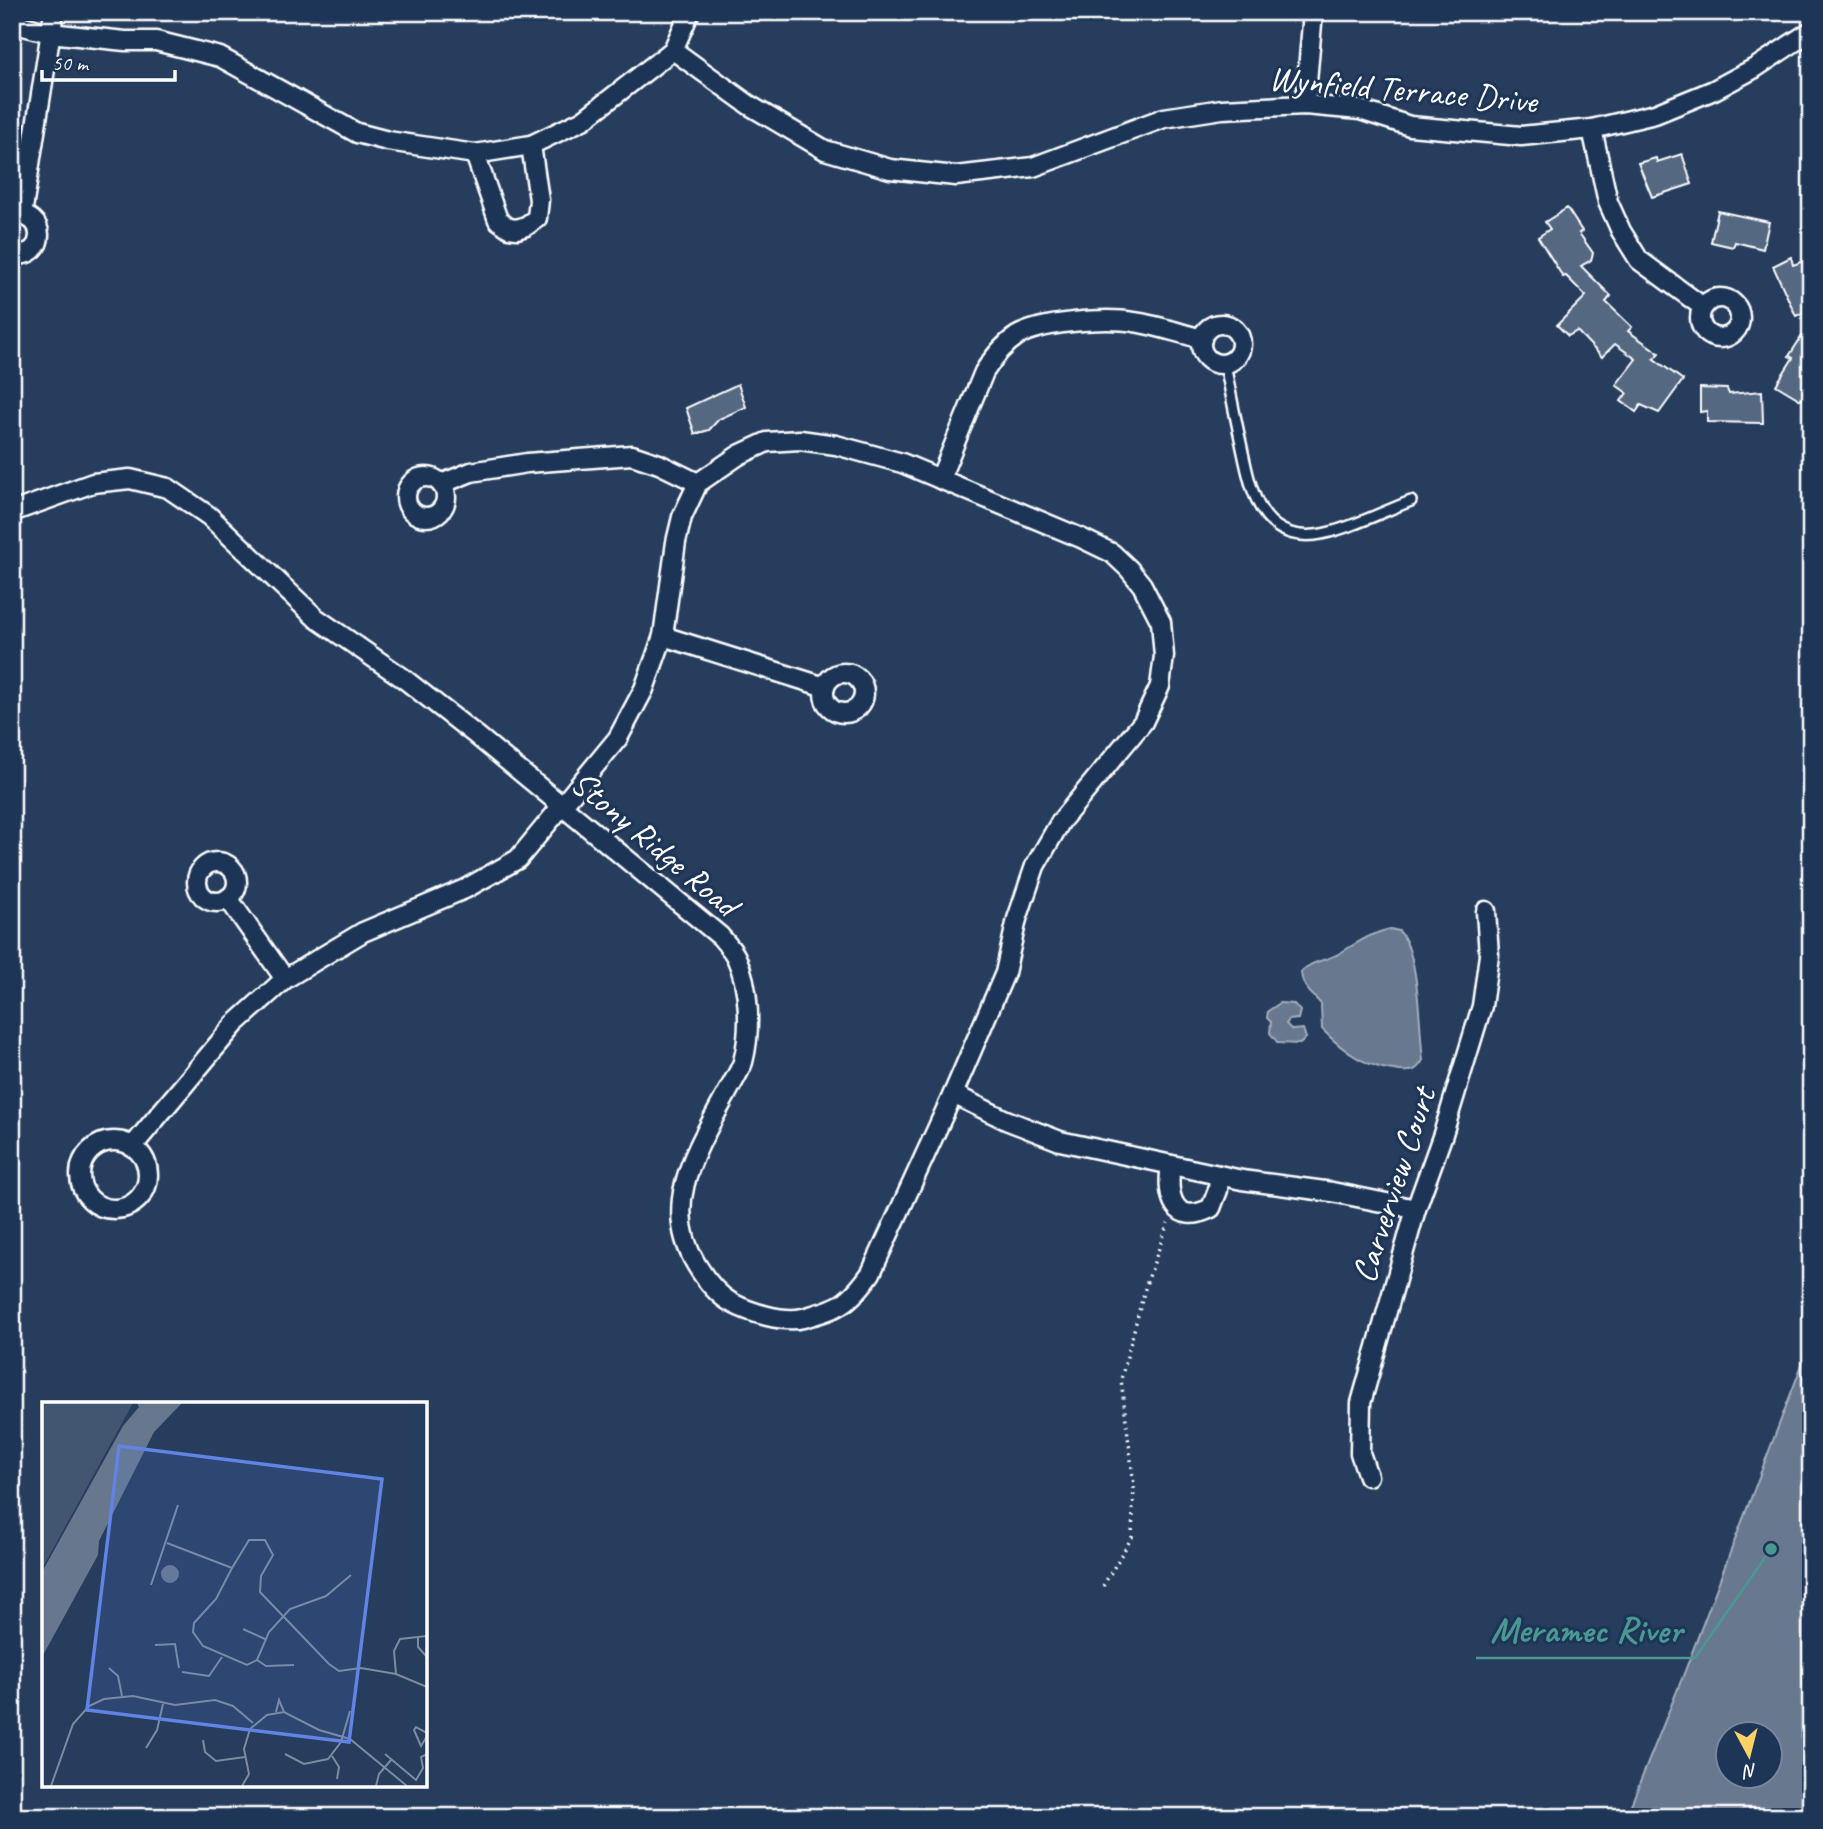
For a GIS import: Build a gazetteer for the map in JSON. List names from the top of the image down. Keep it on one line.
{"streets":{"street":["Wynfield Terrace Drive","Stony Ridge Road","Carverview Court"]},"places":["Meramec River"],"scale_bar":"50 m","north":"bottom"}
